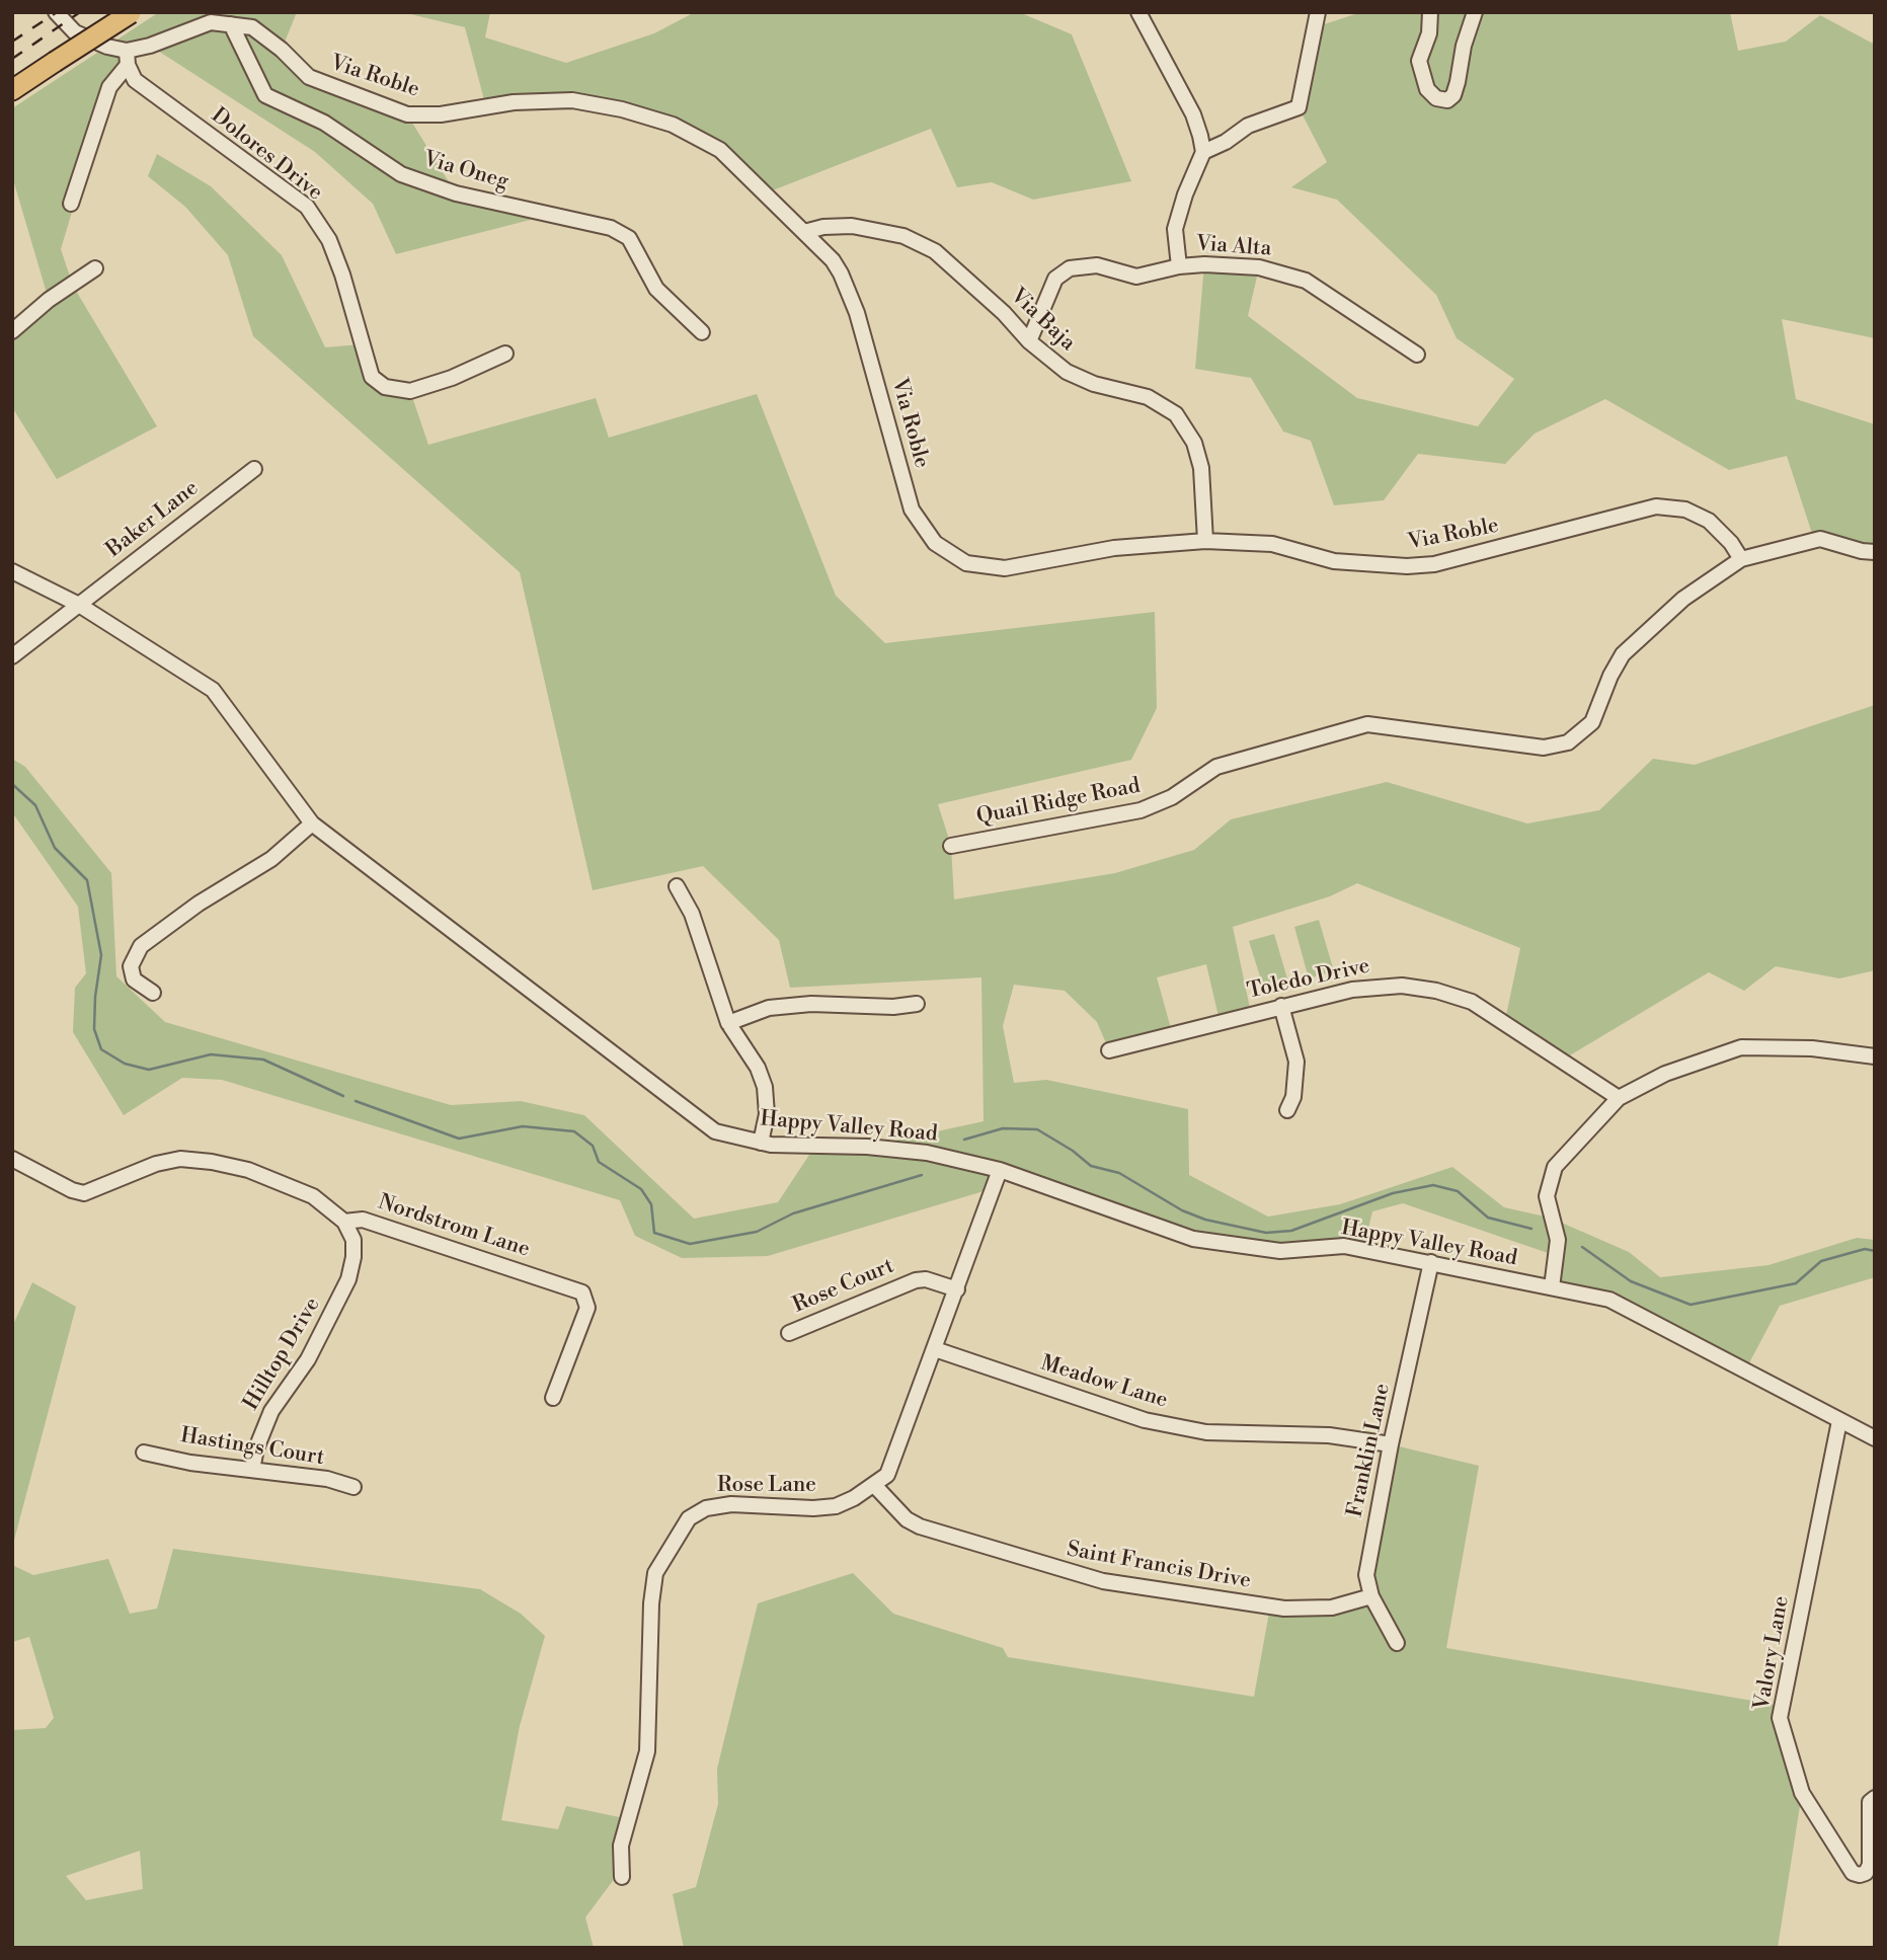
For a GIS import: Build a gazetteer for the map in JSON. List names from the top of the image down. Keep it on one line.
{"streets":{"street":["Via Roble","Dolores Drive","Via Oneg","Via Alta","Via Baja","Baker Lane","Quail Ridge Road","Toledo Drive","Happy Valley Road","Nordstrom Lane","Rose Court","Hilltop Drive","Meadow Lane","Hastings Court","Franklin Lane","Rose Lane","Saint Francis Drive","Valory Lane"]},"crossings":[["Via Roble","Dolores Drive"],["Via Roble","Via Oneg"],["Via Roble","Via Baja"],["Via Roble","Quail Ridge Road"],["Via Alta","Via Baja"],["Baker Lane","Happy Valley Road"],["Happy Valley Road","Franklin Lane"],["Happy Valley Road","Rose Lane"],["Happy Valley Road","Valory Lane"],["Nordstrom Lane","Hilltop Drive"],["Rose Court","Rose Lane"],["Hilltop Drive","Hastings Court"],["Meadow Lane","Franklin Lane"],["Meadow Lane","Rose Lane"],["Franklin Lane","Saint Francis Drive"],["Rose Lane","Saint Francis Drive"]]}
